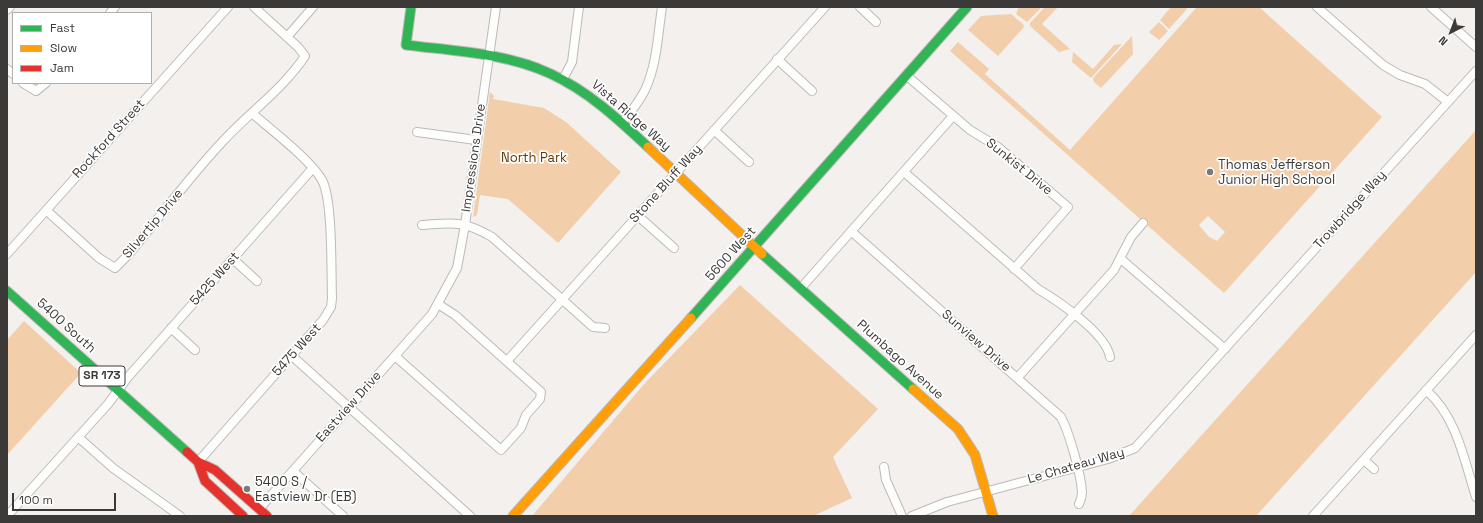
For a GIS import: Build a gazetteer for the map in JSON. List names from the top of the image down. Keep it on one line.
{"streets":{"main road":["Vista Ridge Way","5600 West","5400 South","Plumbago Avenue","SR 173"],"street":["Rockford Street","Impressions Drive","Sunkist Drive","Stone Bluff Way","Trowbridge Way","Silvertip Drive","5425 West","Sunview Drive","5475 West","Eastview Drive","Le Chateau Way"]},"crossings":[["Vista Ridge Way","Impressions Drive"],["Vista Ridge Way","Stone Bluff Way"],["Vista Ridge Way","5600 West"],["Vista Ridge Way","Plumbago Avenue"],["Rockford Street","Silvertip Drive"],["Impressions Drive","Eastview Drive"],["Sunkist Drive","5600 West"],["Trowbridge Way","Le Chateau Way"],["Silvertip Drive","5475 West"],["5600 West","Plumbago Avenue"],["5425 West","5400 South"],["5425 West","5475 West"],["5400 South","5475 West"],["5400 South","Eastview Drive"],["Sunview Drive","Le Chateau Way"],["Plumbago Avenue","Le Chateau Way"]],"parks":["North Park"],"places":["Thomas Jefferson Junior High School","5400 S / Eastview Dr (EB)"],"legend":["Fast","Slow","Jam"],"scale_bar":"100 m","north":"bottom left"}
